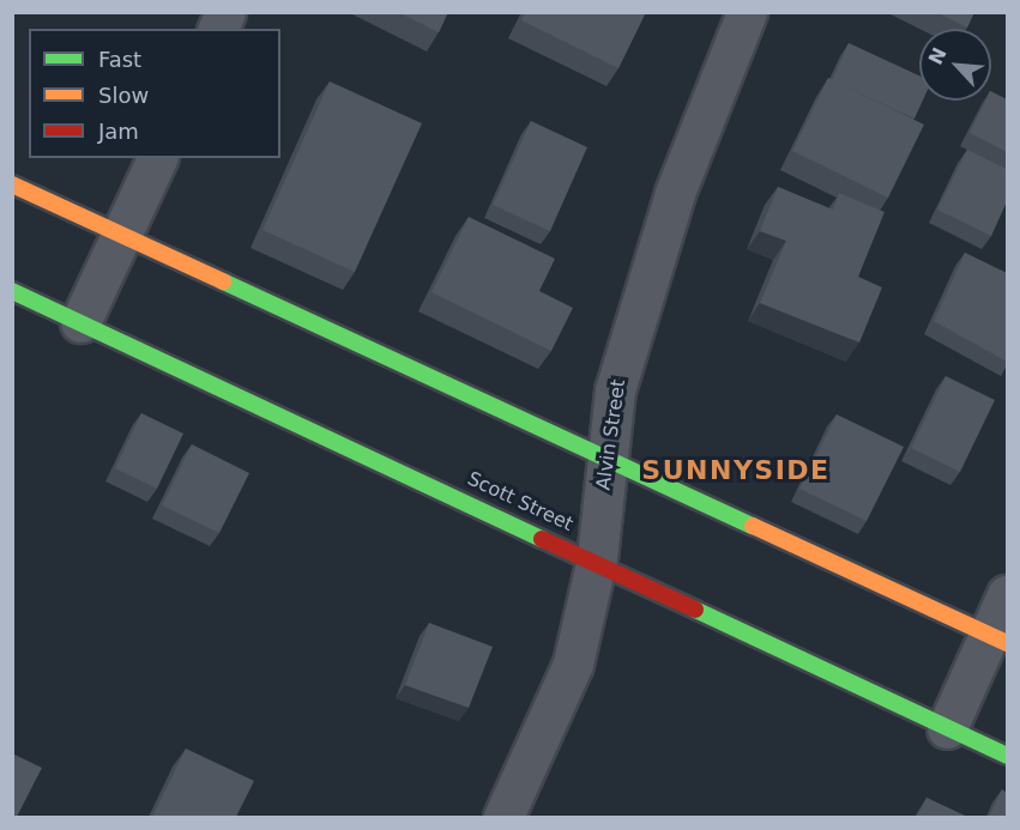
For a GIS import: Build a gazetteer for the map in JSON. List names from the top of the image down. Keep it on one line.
{"streets":{"main road":["Scott Street"],"street":["Alvin Street"]},"crossings":[["Alvin Street","Scott Street"]],"districts":["SUNNYSIDE"],"legend":["Fast","Slow","Jam"],"north":"top left"}
